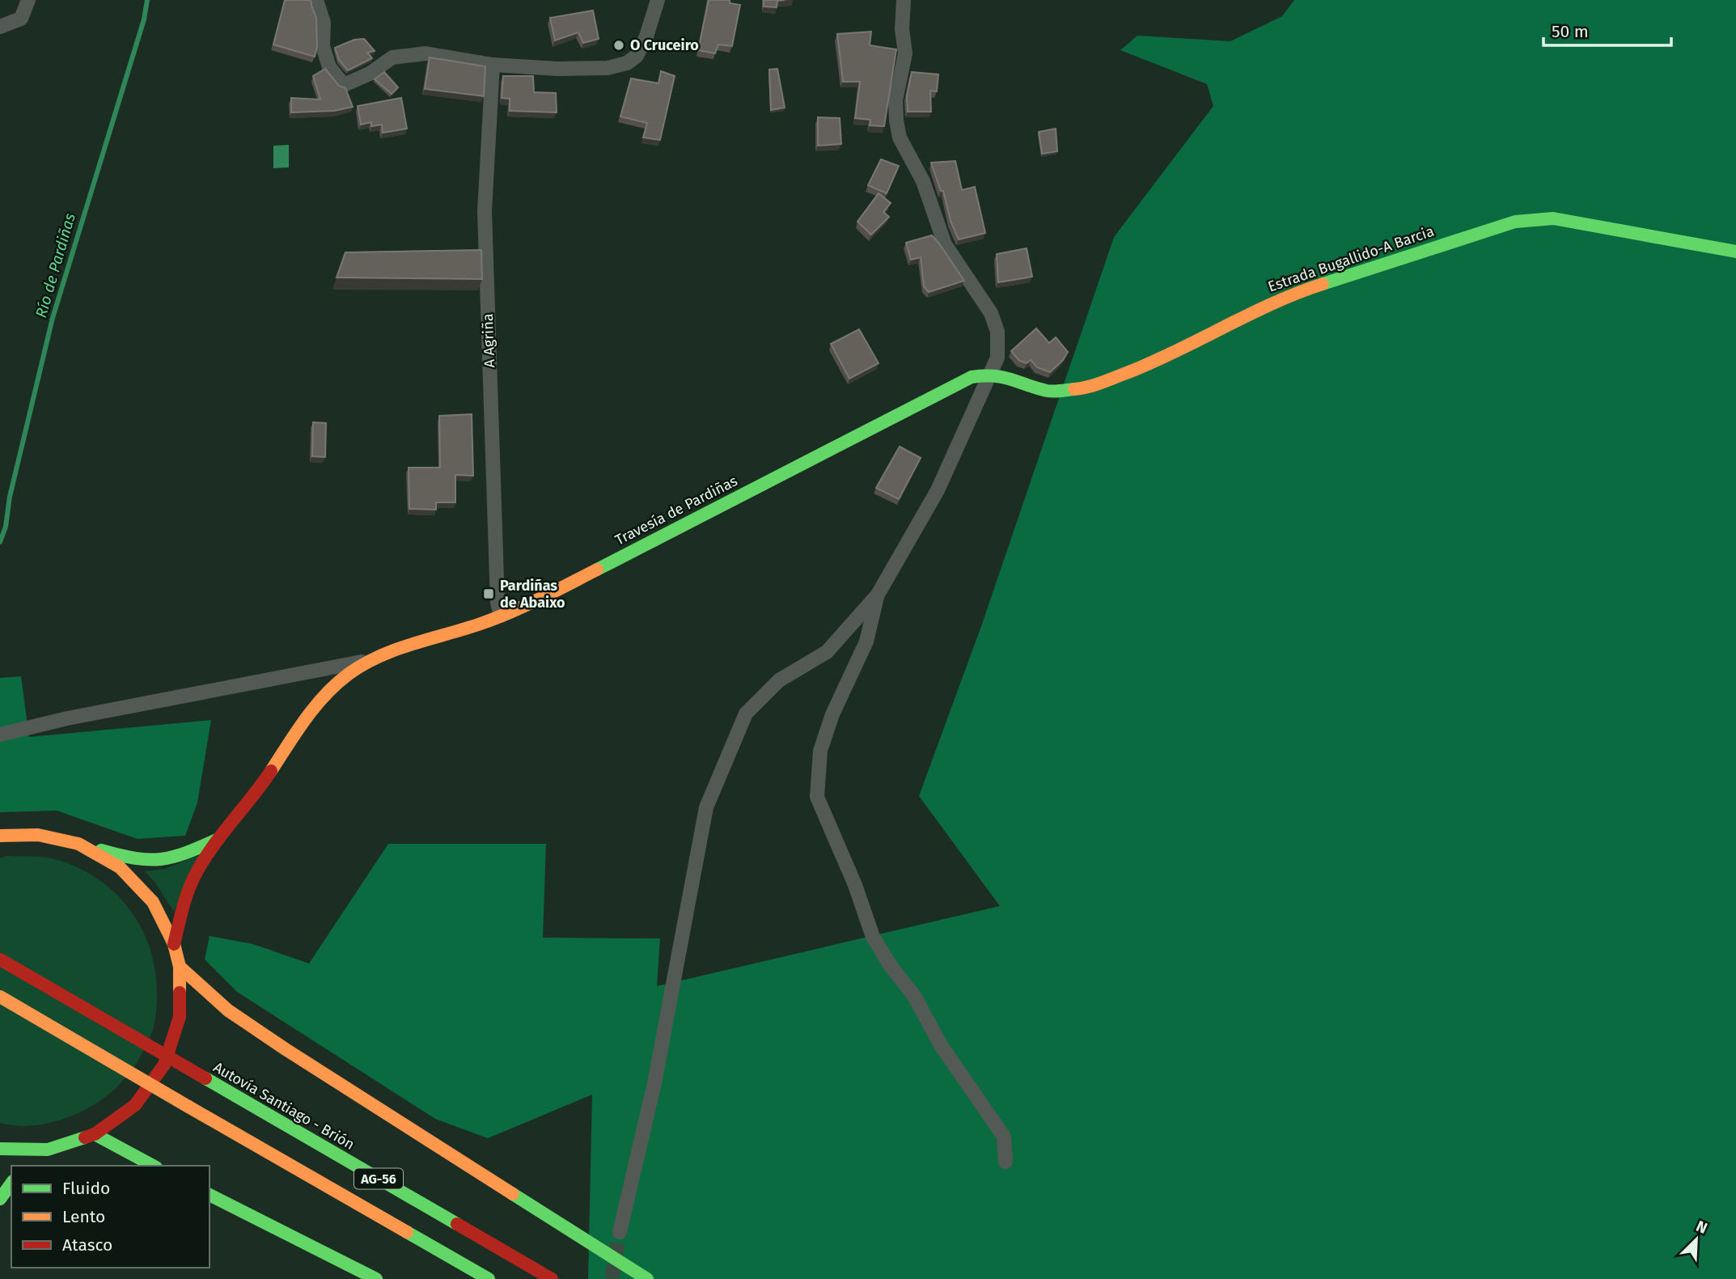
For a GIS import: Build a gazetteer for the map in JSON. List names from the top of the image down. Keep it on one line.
{"streets":{"main road":["Estrada Bugallido-A Barcia","Travesía de Pardiñas","Autovía Santiago - Brión","AG-56"],"street":["A Agriña"]},"crossings":[["Estrada Bugallido-A Barcia","Travesía de Pardiñas"],["A Agriña","Travesía de Pardiñas"]],"water":["Río de Pardiñas"],"places":{"other":["O Cruceiro"],"transit":["Pardiñas de Abaixo"]},"legend":["Fluido","Lento","Atasco"],"scale_bar":"50 m","north":"top right"}
